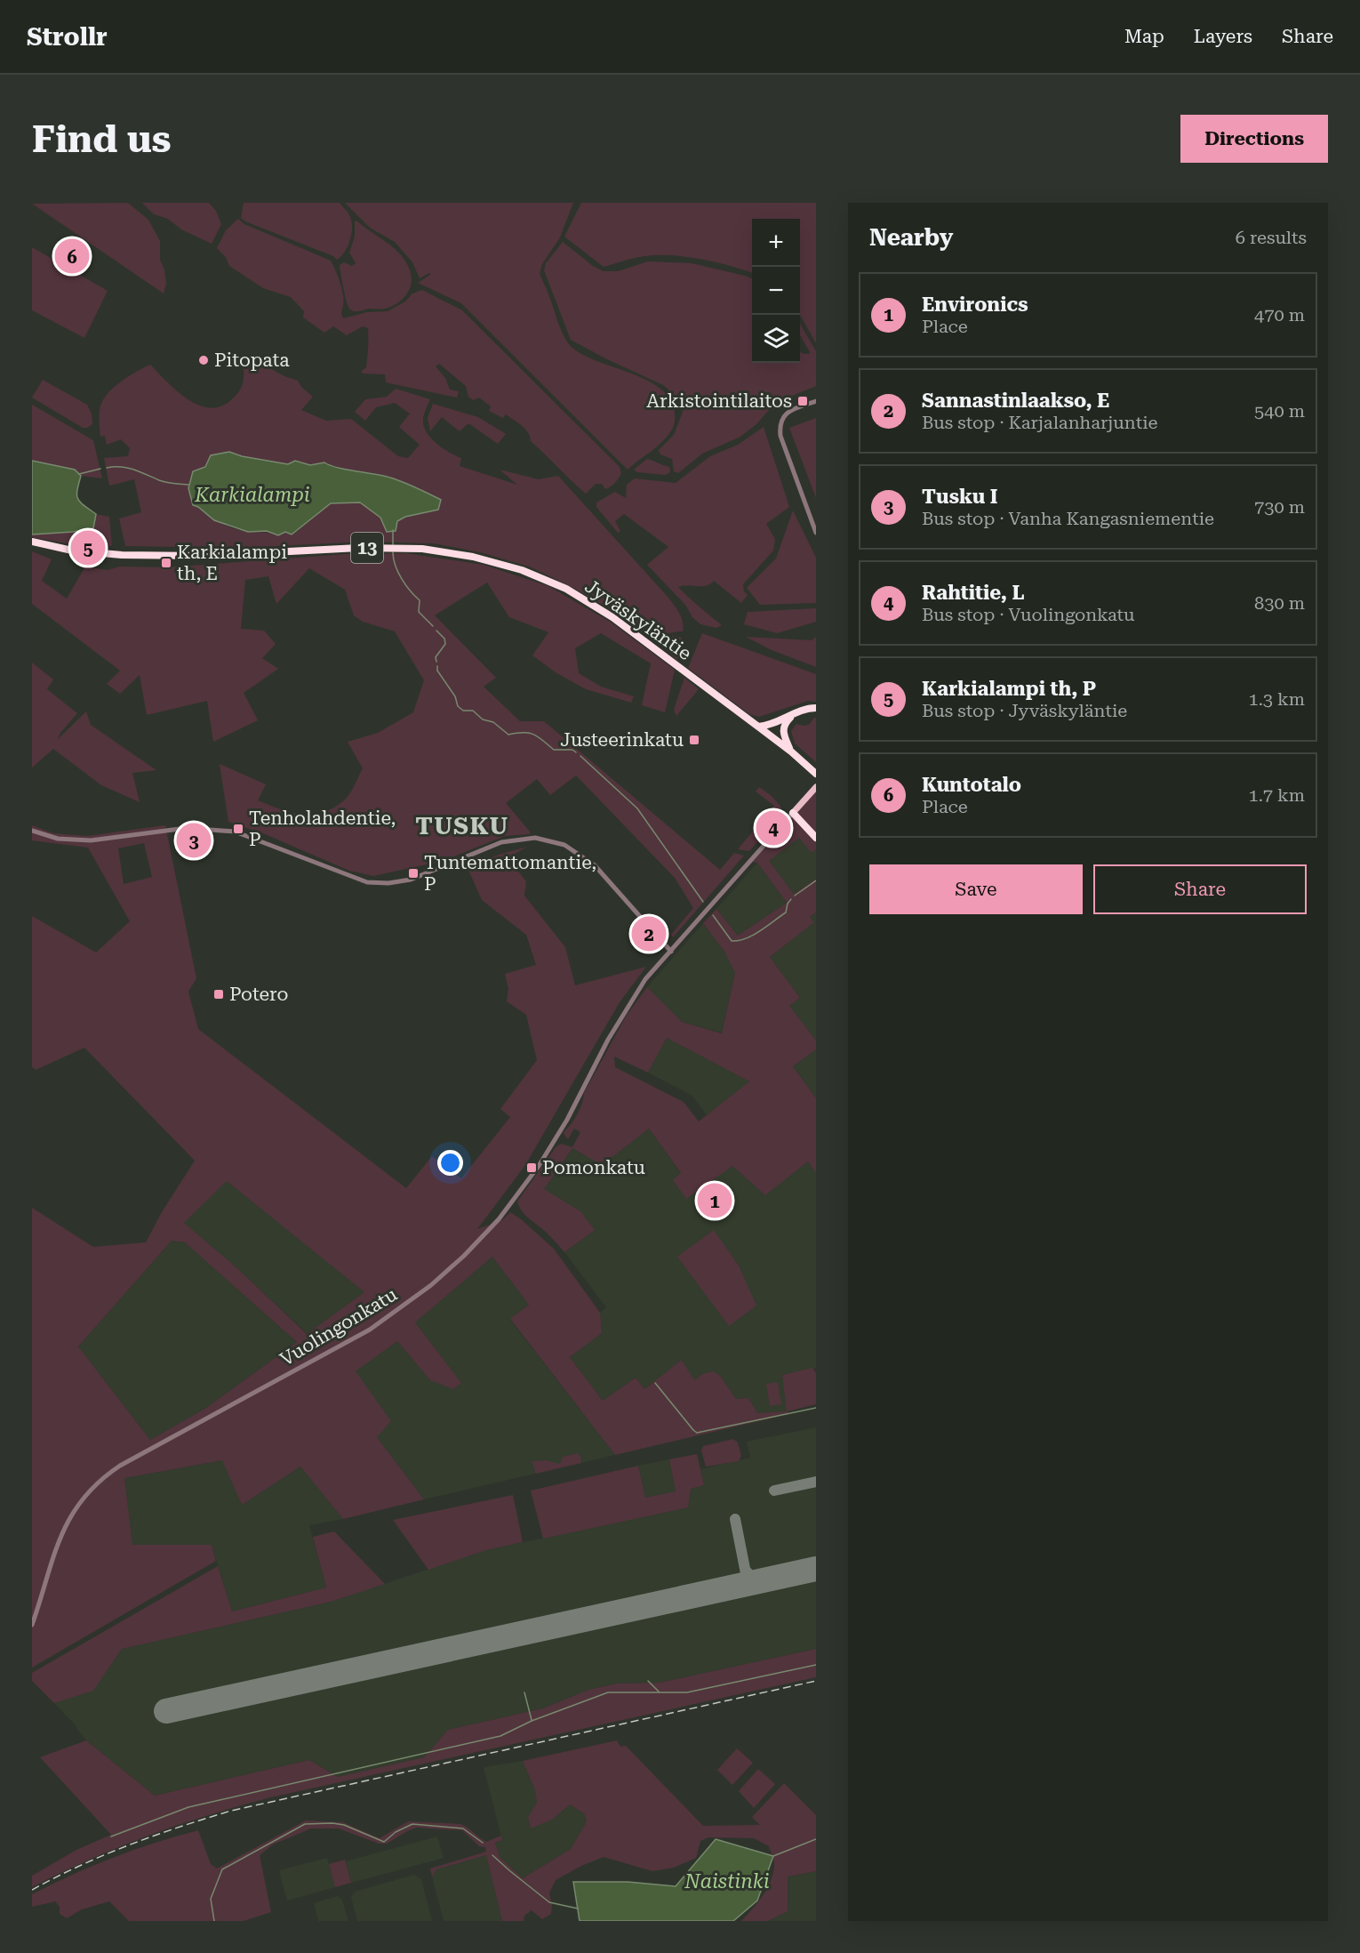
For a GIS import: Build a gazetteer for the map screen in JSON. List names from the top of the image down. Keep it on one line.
{"streets":{"highway":["13","Jyväskyläntie"],"main road":["Vuolingonkatu"]},"districts":["TUSKU"],"water":["Karkialampi","Naistinki"],"places":{"other":["Pitopata"],"transit":["Arkistointilaitos","Karkialampi th, E","Justeerinkatu","Tenholahdentie, P","Tuntemattomantie, P","Potero","Pomonkatu"]},"page":{"header":"Strollr","nav":["Map","Layers","Share"],"buttons":["Directions",["Save","Share"]],"title":"Find us","heading":["Nearby","6 results"],"map_buttons":["+","−"],"pins":["6","5","4","3","2","1"],"list":[{"mark":"1","name":"Environics","note":"Place","value":"470 m"},{"mark":"2","name":"Sannastinlaakso, E","note":"Bus stop · Karjalanharjuntie","value":"540 m"},{"mark":"3","name":"Tusku I","note":"Bus stop · Vanha Kangasniementie","value":"730 m"},{"mark":"4","name":"Rahtitie, L","note":"Bus stop · Vuolingonkatu","value":"830 m"},{"mark":"5","name":"Karkialampi th, P","note":"Bus stop · Jyväskyläntie","value":"1.3 km"},{"mark":"6","name":"Kuntotalo","note":"Place","value":"1.7 km"}]}}
